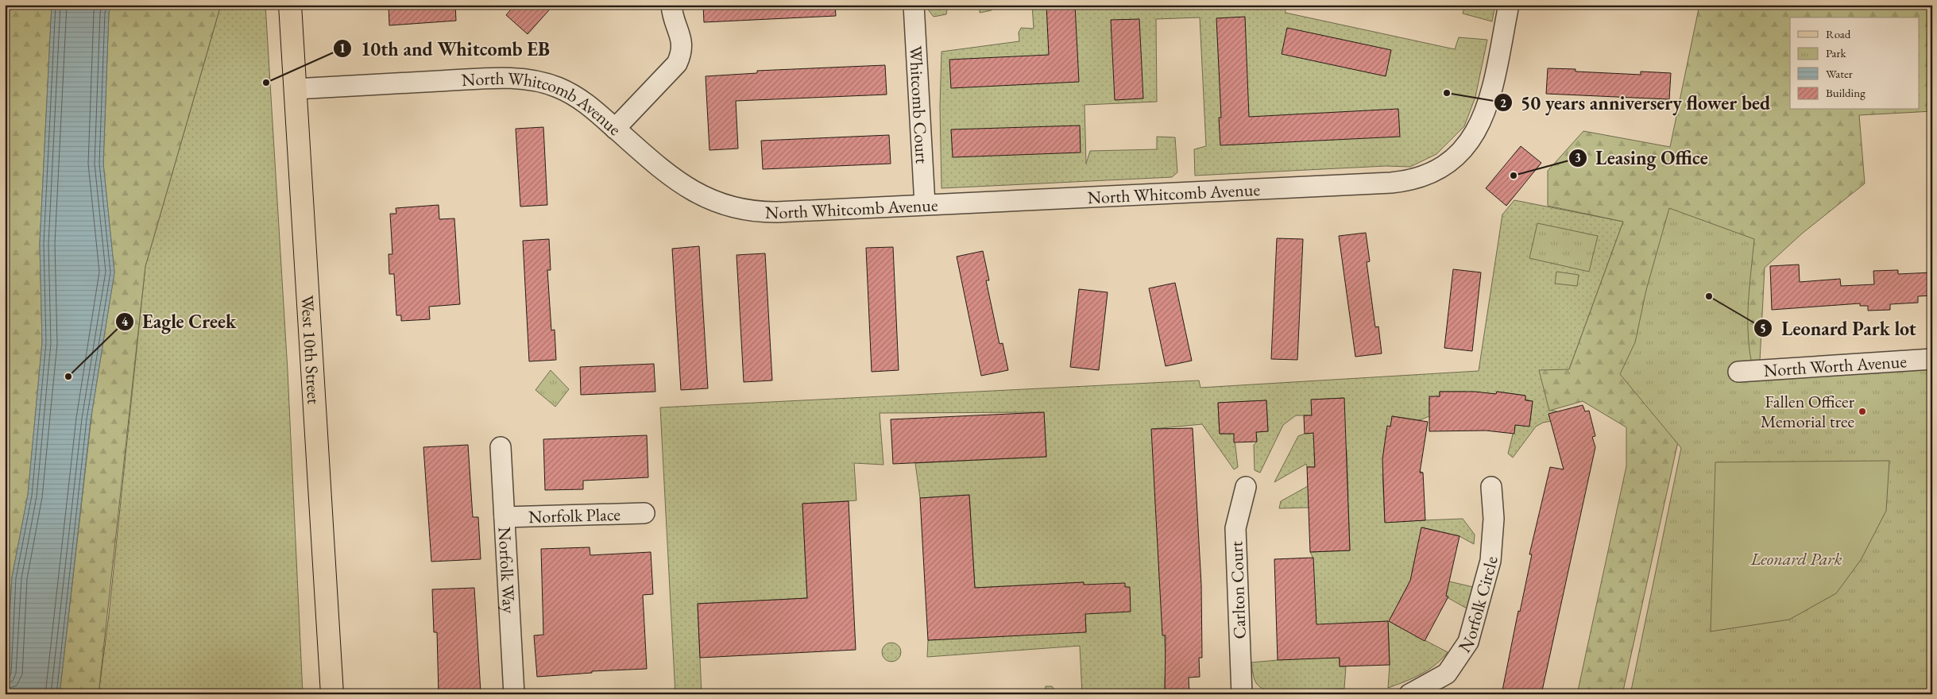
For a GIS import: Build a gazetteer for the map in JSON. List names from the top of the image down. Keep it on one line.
{"streets":{"main road":["West 10th Street"],"street":["Whitcomb Court","North Whitcomb Avenue","North Worth Avenue","Norfolk Place","Norfolk Way","Carlton Court","Norfolk Circle"]},"crossings":[["Whitcomb Court","North Whitcomb Avenue"],["North Whitcomb Avenue","West 10th Street"],["Norfolk Place","Norfolk Way"]],"parks":["Leonard Park"],"places":["10th and Whitcomb EB","50 years anniversery flower bed","Leasing Office","Leonard Park lot","Eagle Creek","Fallen Officer Memorial tree"],"legend":["Road","Park","Water","Building"]}
